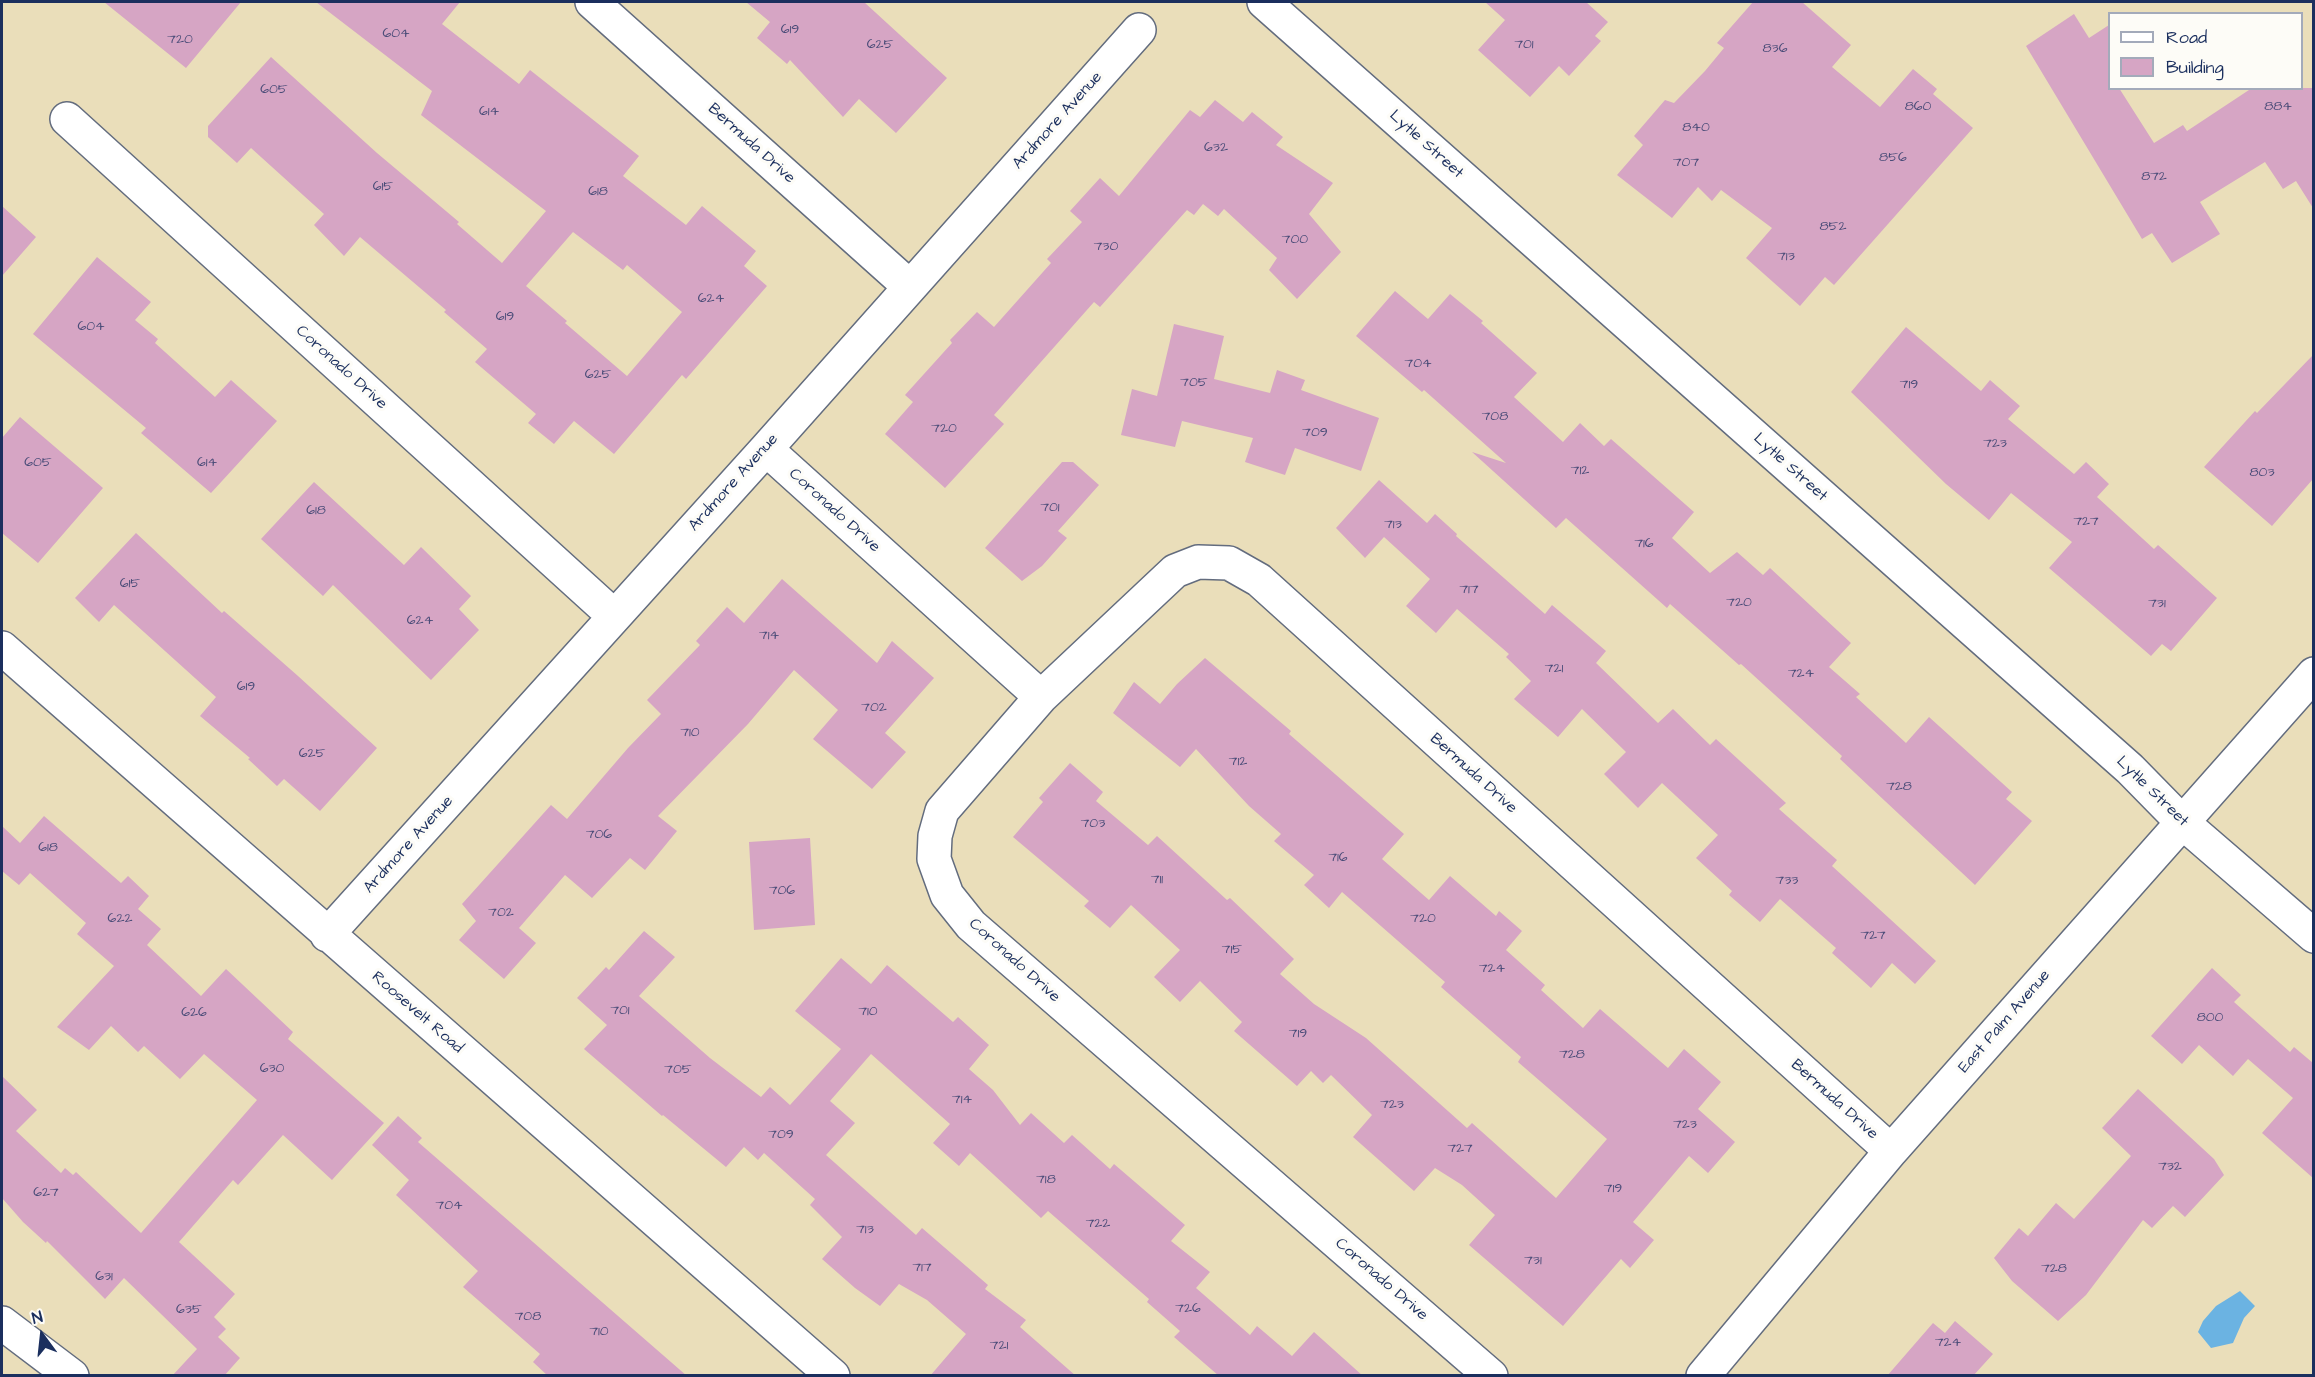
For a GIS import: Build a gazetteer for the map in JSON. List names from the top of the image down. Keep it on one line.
{"streets":{"street":["Ardmore Avenue","Bermuda Drive","Lytle Street","Coronado Drive","Roosevelt Road","East Palm Avenue"]},"crossings":[["Ardmore Avenue","Bermuda Drive"],["Ardmore Avenue","Coronado Drive"],["Ardmore Avenue","Roosevelt Road"],["Bermuda Drive","Coronado Drive"],["Bermuda Drive","East Palm Avenue"],["Lytle Street","East Palm Avenue"]],"house_numbers":["619","604","720","625","701","836","605","860","884","614","840","632","856","707","872","615","618","852","700","730","713","624","619","604","704","625","705","719","708","720","709","723","605","614","712","803","701","618","727","713","716","615","717","720","731","624","714","721","724","619","702","710","625","712","728","703","706","618","716","711","733","706","702","622","720","727","715","724","701","710","626","800","719","728","630","705","714","723","723","709","727","732","718","719","627","704","722","713","731","717","728","631","726","635","708","710","724","721"],"legend":["Road","Building"],"north":"top"}
